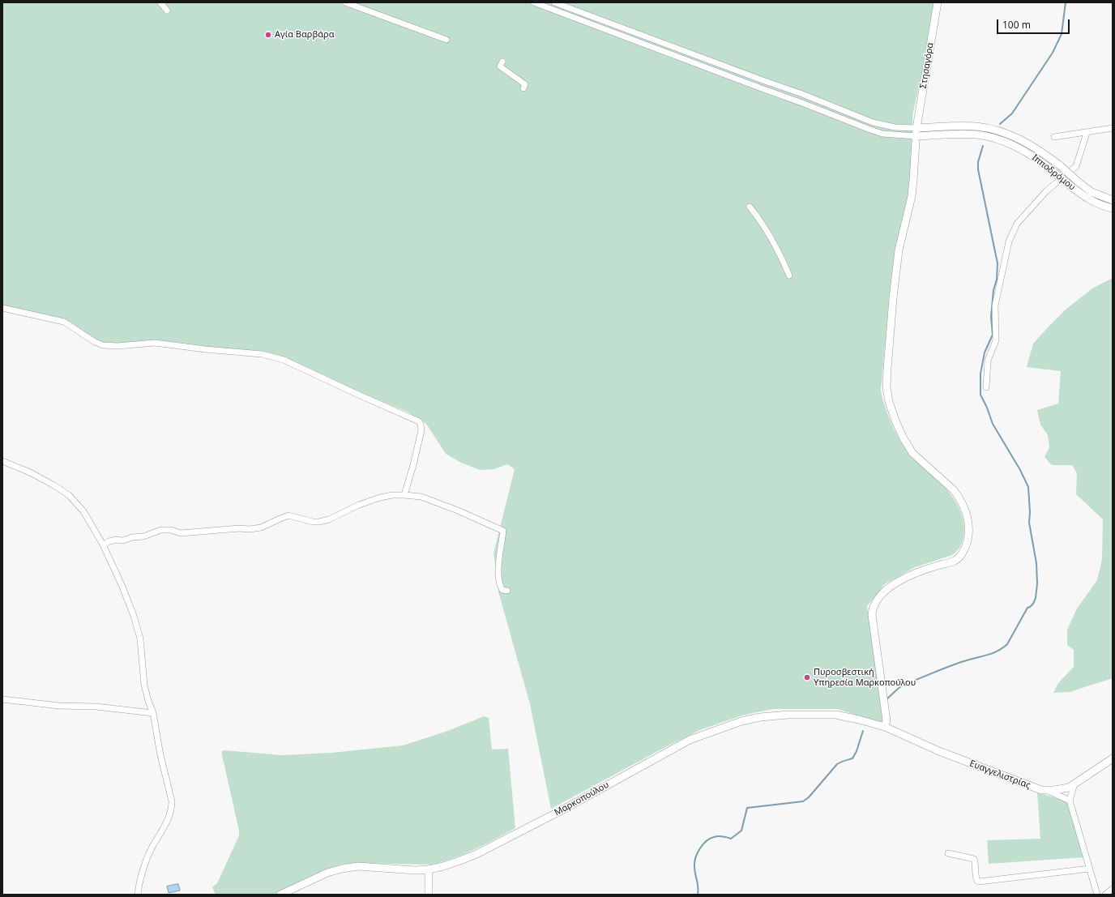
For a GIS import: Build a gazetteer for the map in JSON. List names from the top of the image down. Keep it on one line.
{"streets":{"main road":["Στησαγόρα","Ιπποδρόμου","Ευαγγελιστρίας","Μαρκοπούλου"]},"crossings":[["Στησαγόρα","Ιπποδρόμου"],["Στησαγόρα","Ευαγγελιστρίας"],["Στησαγόρα","Μαρκοπούλου"],["Ευαγγελιστρίας","Μαρκοπούλου"]],"places":["Αγία Βαρβάρα","Πυροσβεστική Υπηρεσία Μαρκοπούλου"],"scale_bar":"100 m"}
